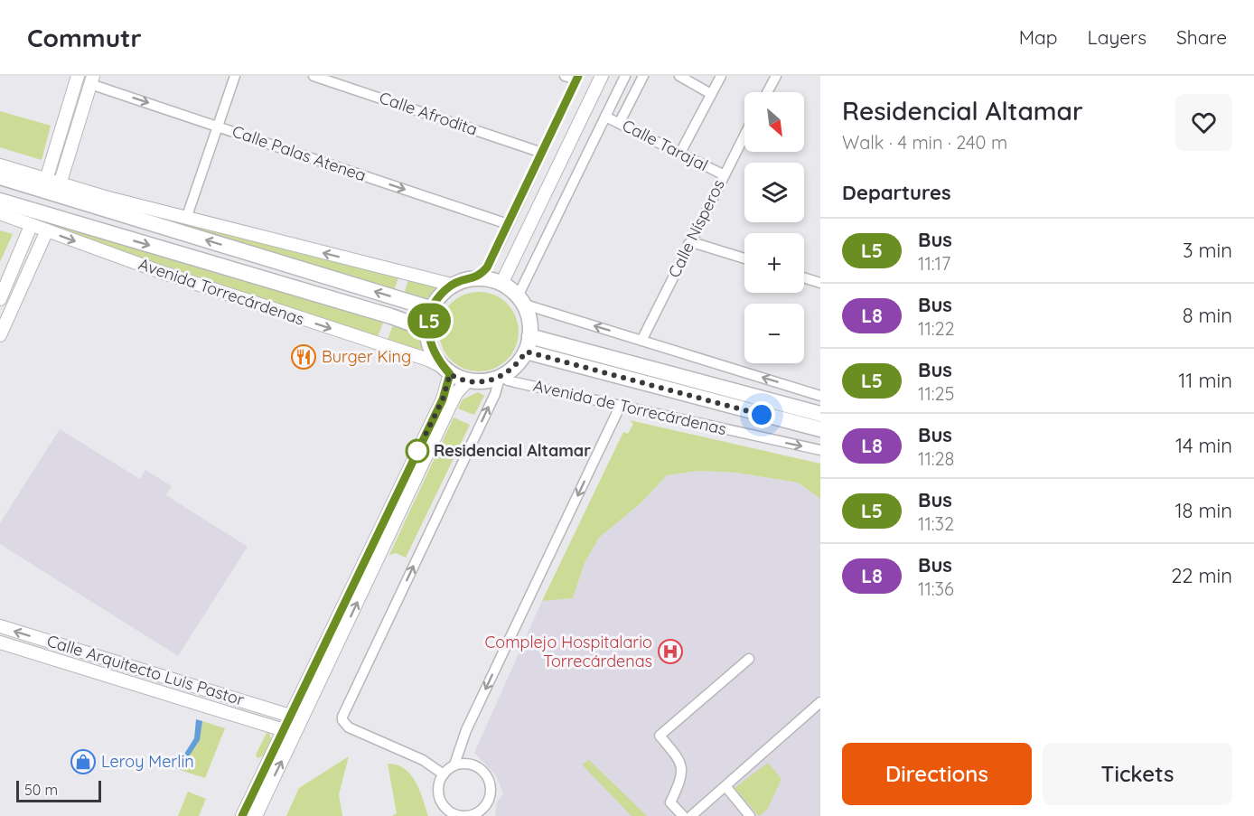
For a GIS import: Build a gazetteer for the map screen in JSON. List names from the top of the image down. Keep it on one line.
{"streets":{"main road":["Avenida Torrecárdenas","Avenida de Torrecárdenas"],"street":["Calle Afrodita","Calle Tarajal","Calle Palas Atenea","Calle Nísperos","Calle Arquitecto Luis Pastor"]},"crossings":[["Calle Tarajal","Calle Nísperos"],["Avenida Torrecárdenas","Avenida de Torrecárdenas"]],"one_way":["Calle Palas Atenea"],"places":{"restaurant":["Burger King"],"other":["Residencial Altamar"],"hospital":["Complejo Hospitalario Torrecárdenas"],"shop":["Leroy Merlin"]},"lines":["bus line L5"],"scale_bar":"50 m","north":"bottom right","page":{"header":"Commutr","nav":["Map","Layers","Share"],"on_map":"L5","heading":[["Residencial Altamar","Walk · 4 min · 240 m"],"Departures"],"map_buttons":["+","−"],"list":[{"mark":"L5","name":"Bus","note":"11:17","value":"3 min"},{"mark":"L8","name":"Bus","note":"11:22","value":"8 min"},{"mark":"L5","name":"Bus","note":"11:25","value":"11 min"},{"mark":"L8","name":"Bus","note":"11:28","value":"14 min"},{"mark":"L5","name":"Bus","note":"11:32","value":"18 min"},{"mark":"L8","name":"Bus","note":"11:36","value":"22 min"}],"buttons":["Directions","Tickets"],"scale":"50 m"}}
